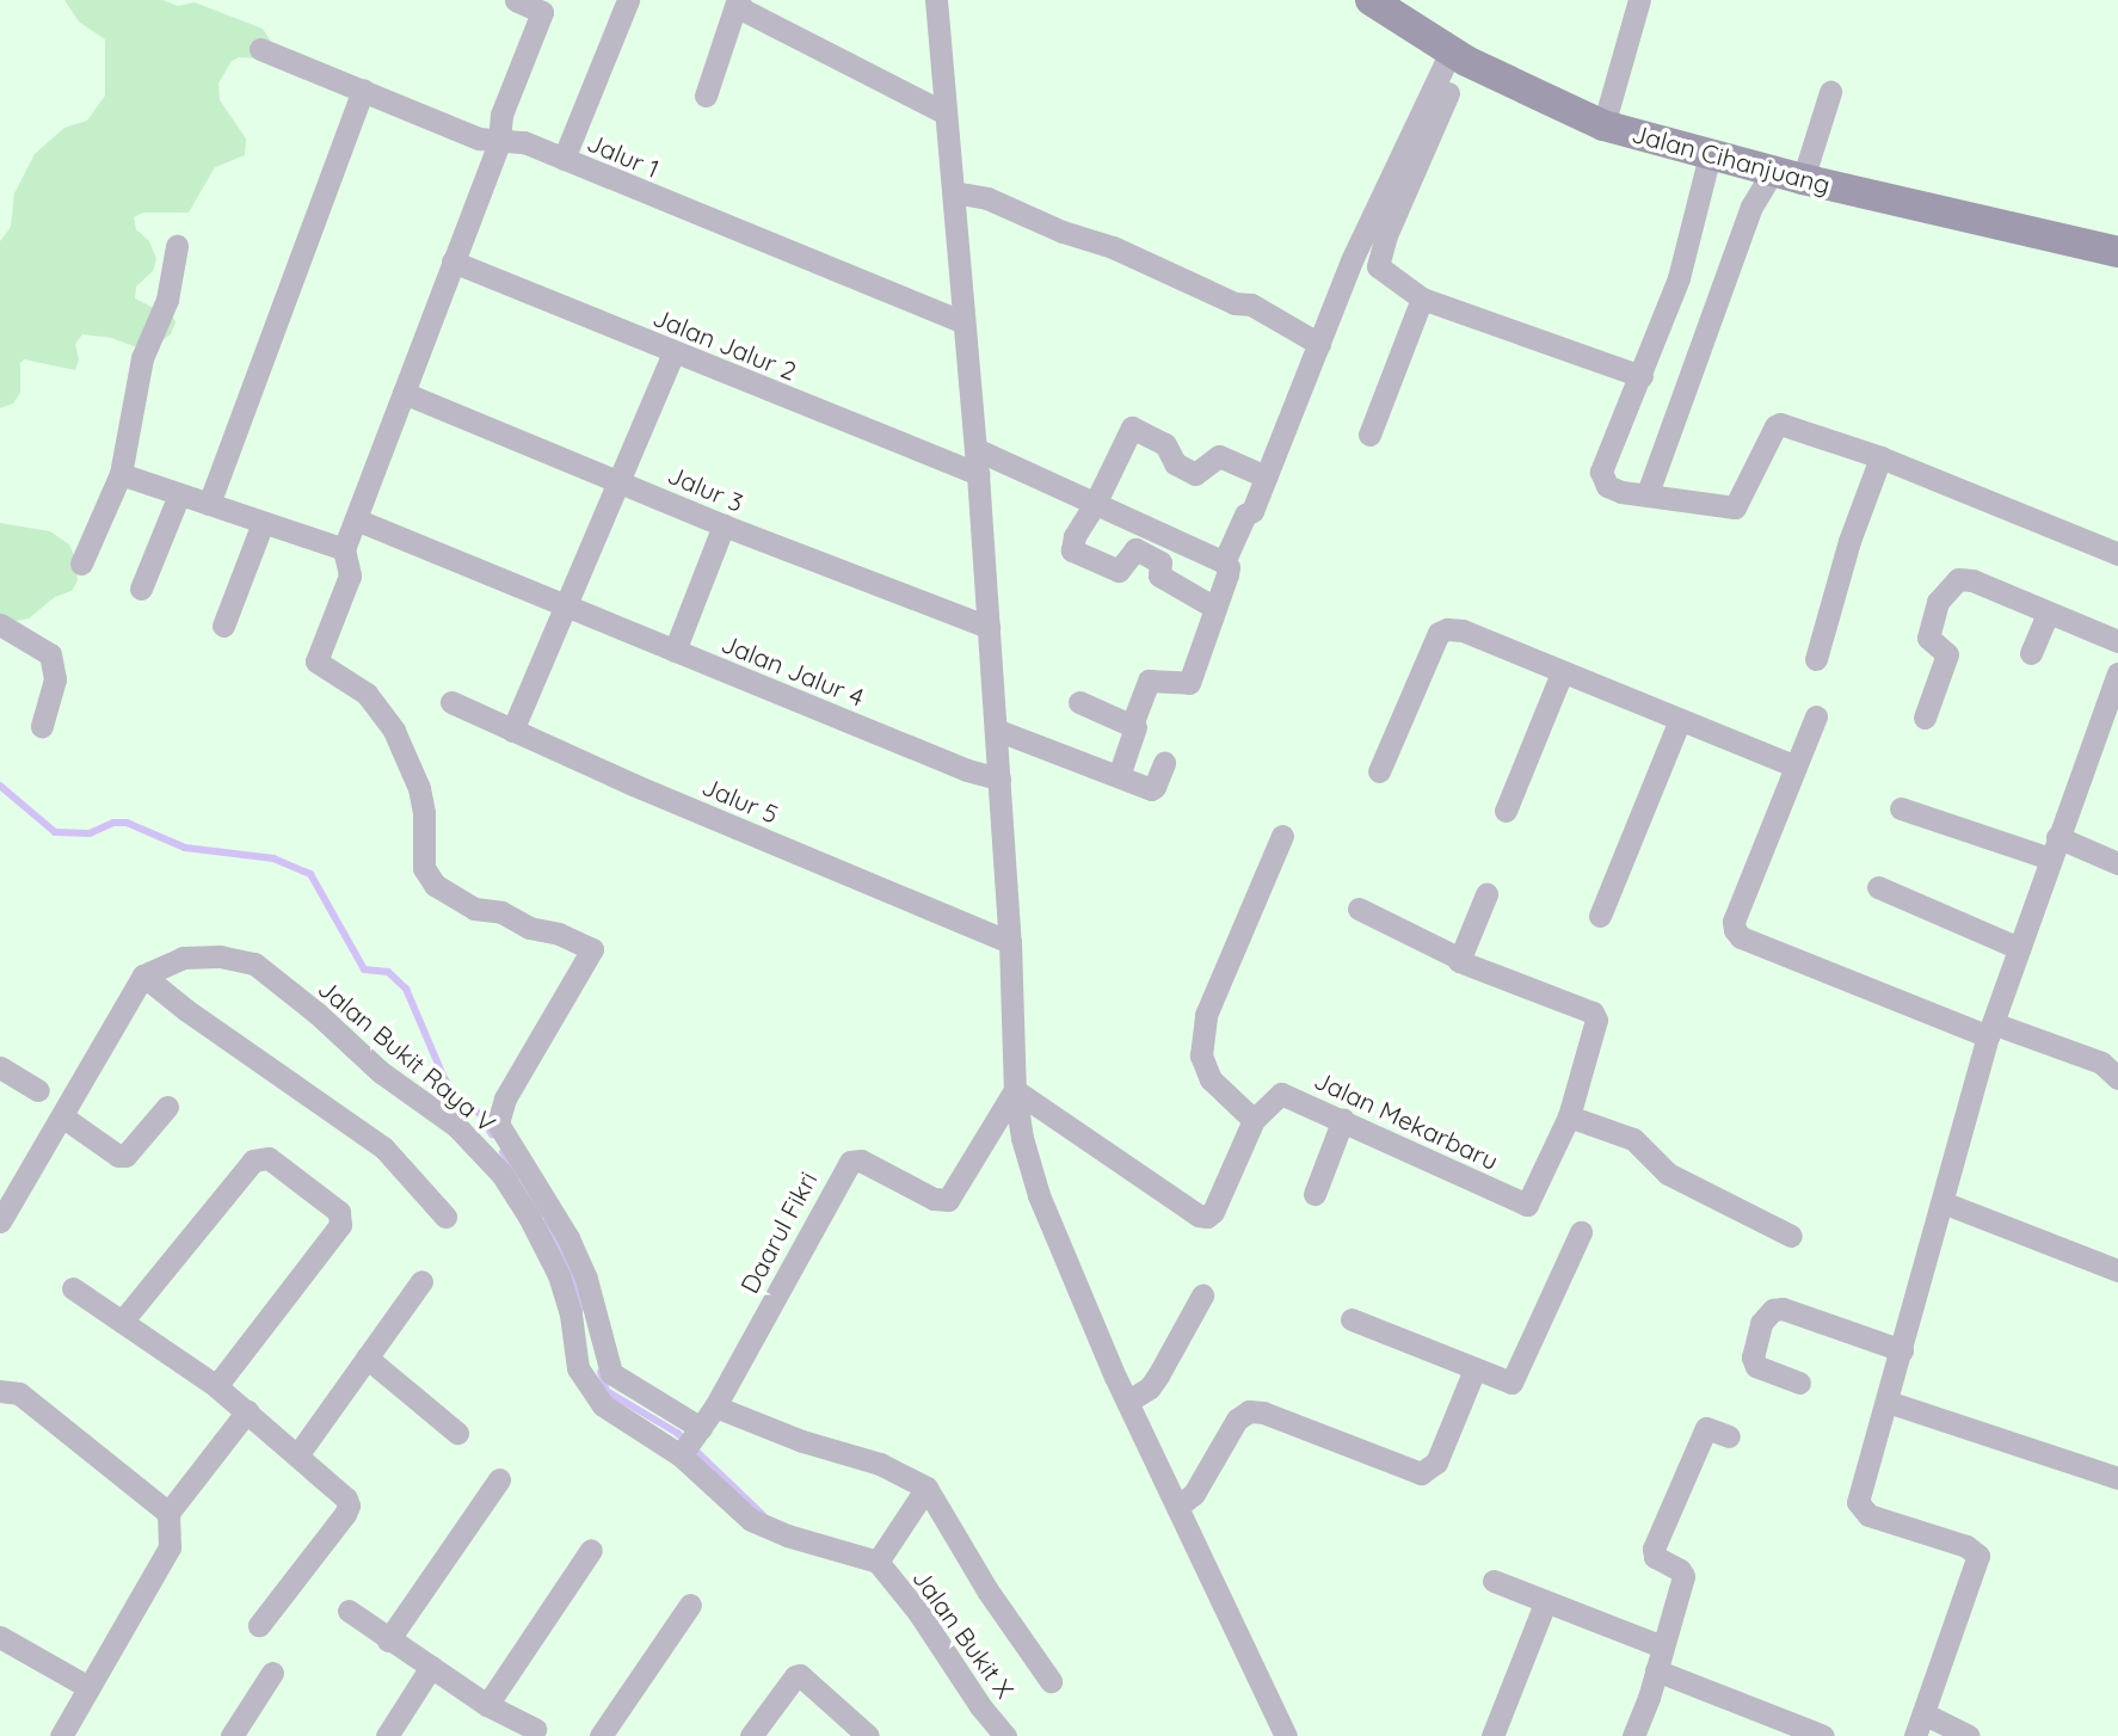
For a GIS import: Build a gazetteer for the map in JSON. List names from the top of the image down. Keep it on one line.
{"streets":{"main road":["Jalan Cihanjuang"],"street":["Jalur 1","Jalan Jalur 2","Jalur 3","Jalan Jalur 4","Jalur 5","Jalan Bukit Raya V","Jalan Mekarbaru","Daarul Fikri","Jalan Bukit X"]},"crossings":[["Jalan Bukit Raya V","Jalan Bukit X"],["Jalan Mekarbaru","Daarul Fikri"]]}
